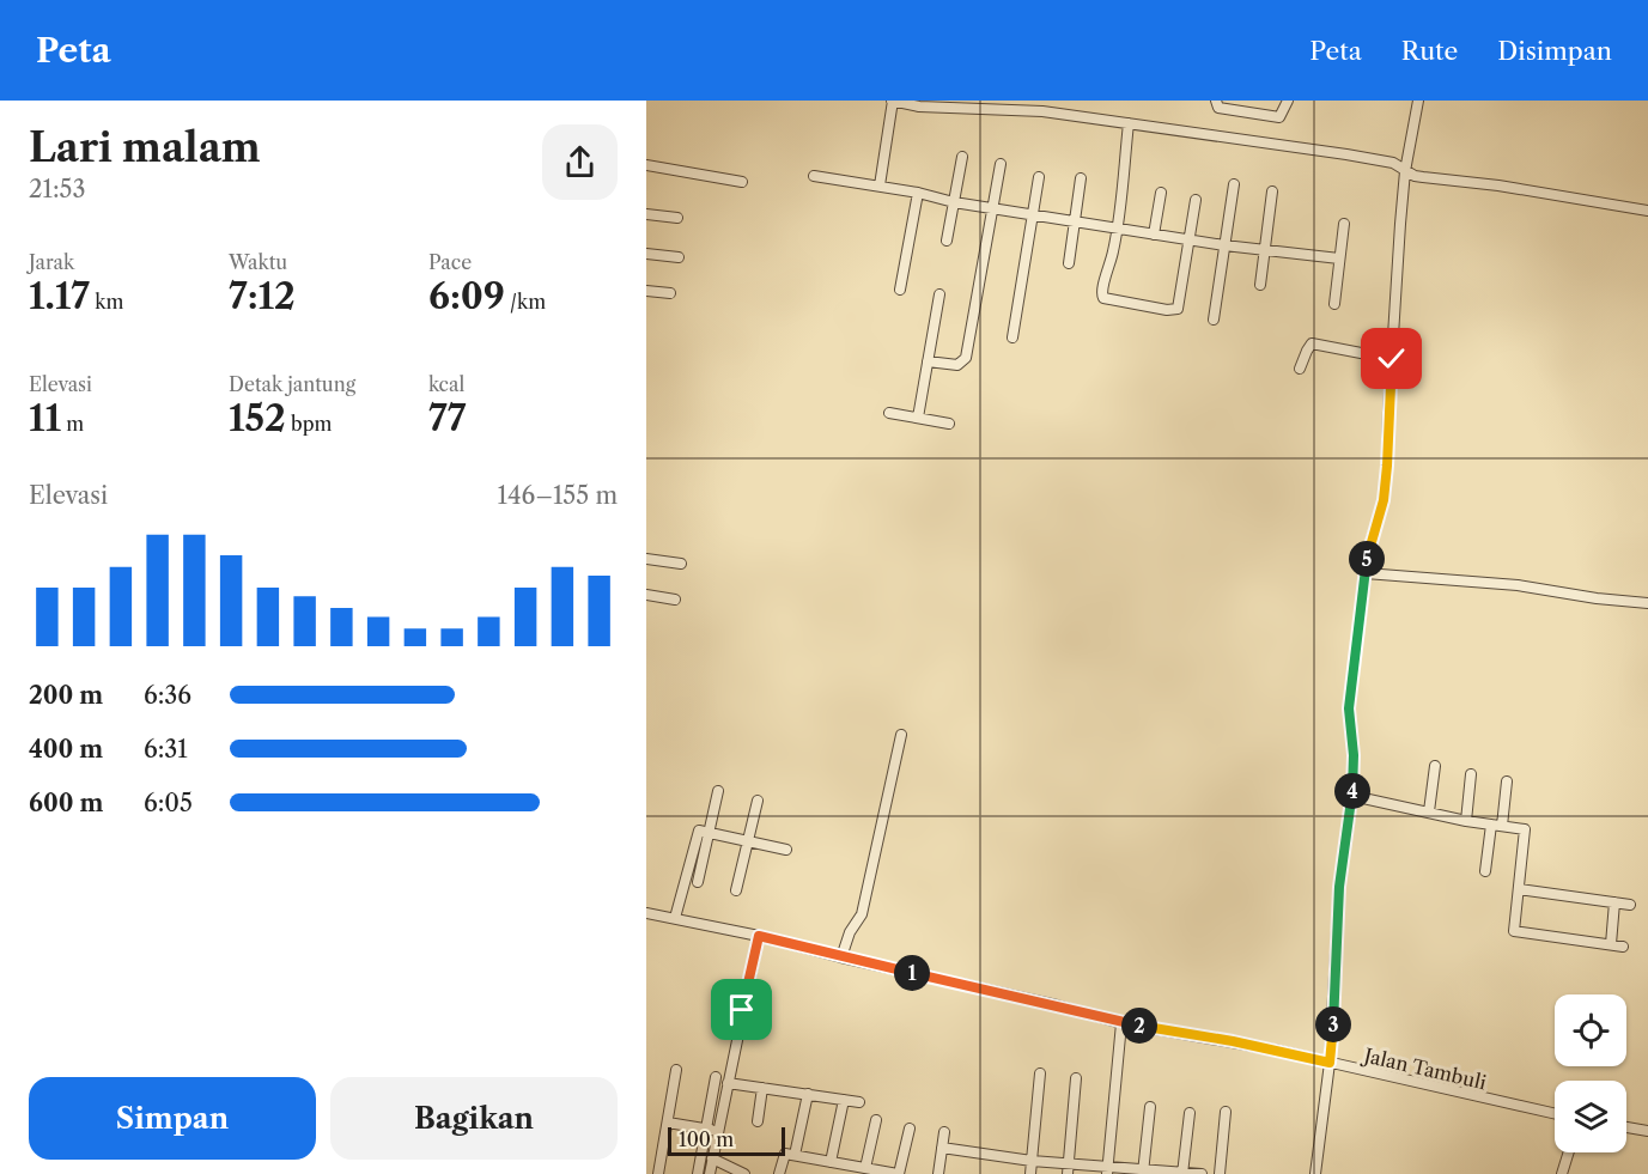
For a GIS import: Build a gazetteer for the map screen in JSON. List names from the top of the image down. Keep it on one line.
{"streets":{"street":["Jalan Tambuli"]},"scale_bar":"100 m","page":{"header":"Peta","nav":["Peta","Rute","Disimpan"],"heading":["Lari malam","21:53"],"stats":[["Jarak","1.17 km"],["Waktu","7:12"],["Pace","6:09 /km"],["Elevasi","11 m"],["Detak jantung","152 bpm"],["kcal","77"]],"chart":["Elevasi","146–155 m"],"pins":["5","4","1","3","2"],"list":[{"name":"200 m","note":"6:36"},{"name":"400 m","note":"6:31"},{"name":"600 m","note":"6:05"}],"buttons":["Simpan","Bagikan"],"scale":"100 m"}}
